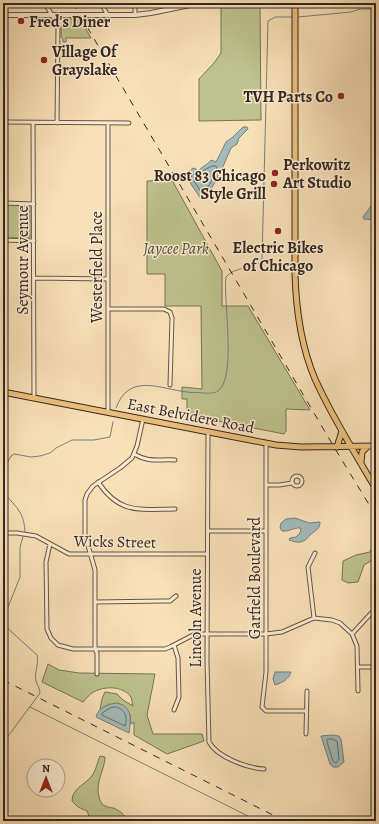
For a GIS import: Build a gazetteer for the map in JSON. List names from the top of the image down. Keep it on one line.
{"streets":{"main road":["East Belvidere Road"],"street":["Seymour Avenue","Westerfield Place","Wicks Street","Garfield Boulevard","Lincoln Avenue"]},"crossings":[["Seymour Avenue","East Belvidere Road"],["Westerfield Place","East Belvidere Road"],["East Belvidere Road","Garfield Boulevard"],["East Belvidere Road","Lincoln Avenue"],["Wicks Street","Lincoln Avenue"]],"parks":["Jaycee Park"],"places":["Fred's Diner","Village Of Grayslake","TVH Parts Co","Perkowitz Art Studio","Roost 83 Chicago Style Grill","Electric Bikes of Chicago"],"north":"top"}
